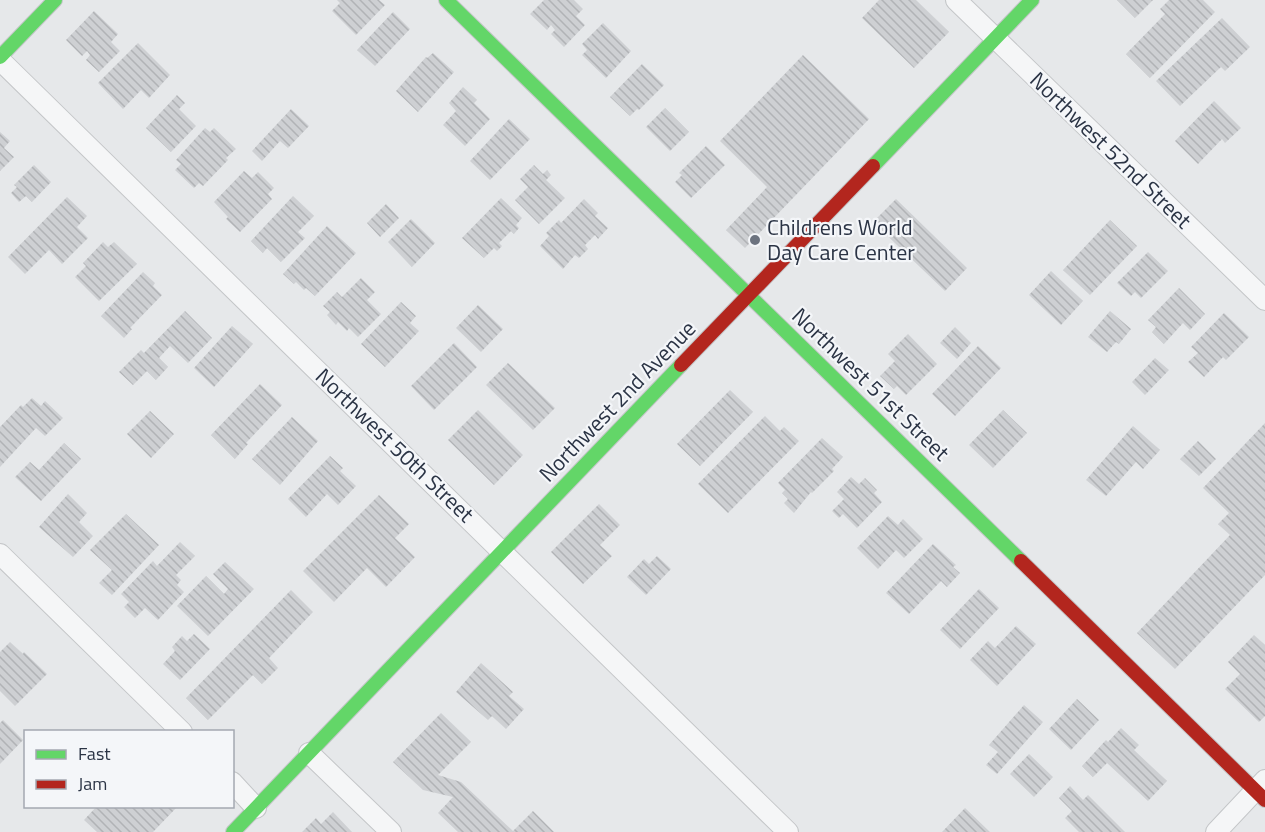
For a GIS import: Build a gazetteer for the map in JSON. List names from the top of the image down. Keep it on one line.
{"streets":{"street":["Northwest 52nd Street","Northwest 51st Street","Northwest 2nd Avenue","Northwest 50th Street"]},"crossings":[["Northwest 52nd Street","Northwest 2nd Avenue"],["Northwest 51st Street","Northwest 2nd Avenue"],["Northwest 2nd Avenue","Northwest 50th Street"]],"places":["Childrens World Day Care Center"],"legend":["Fast","Jam"]}
